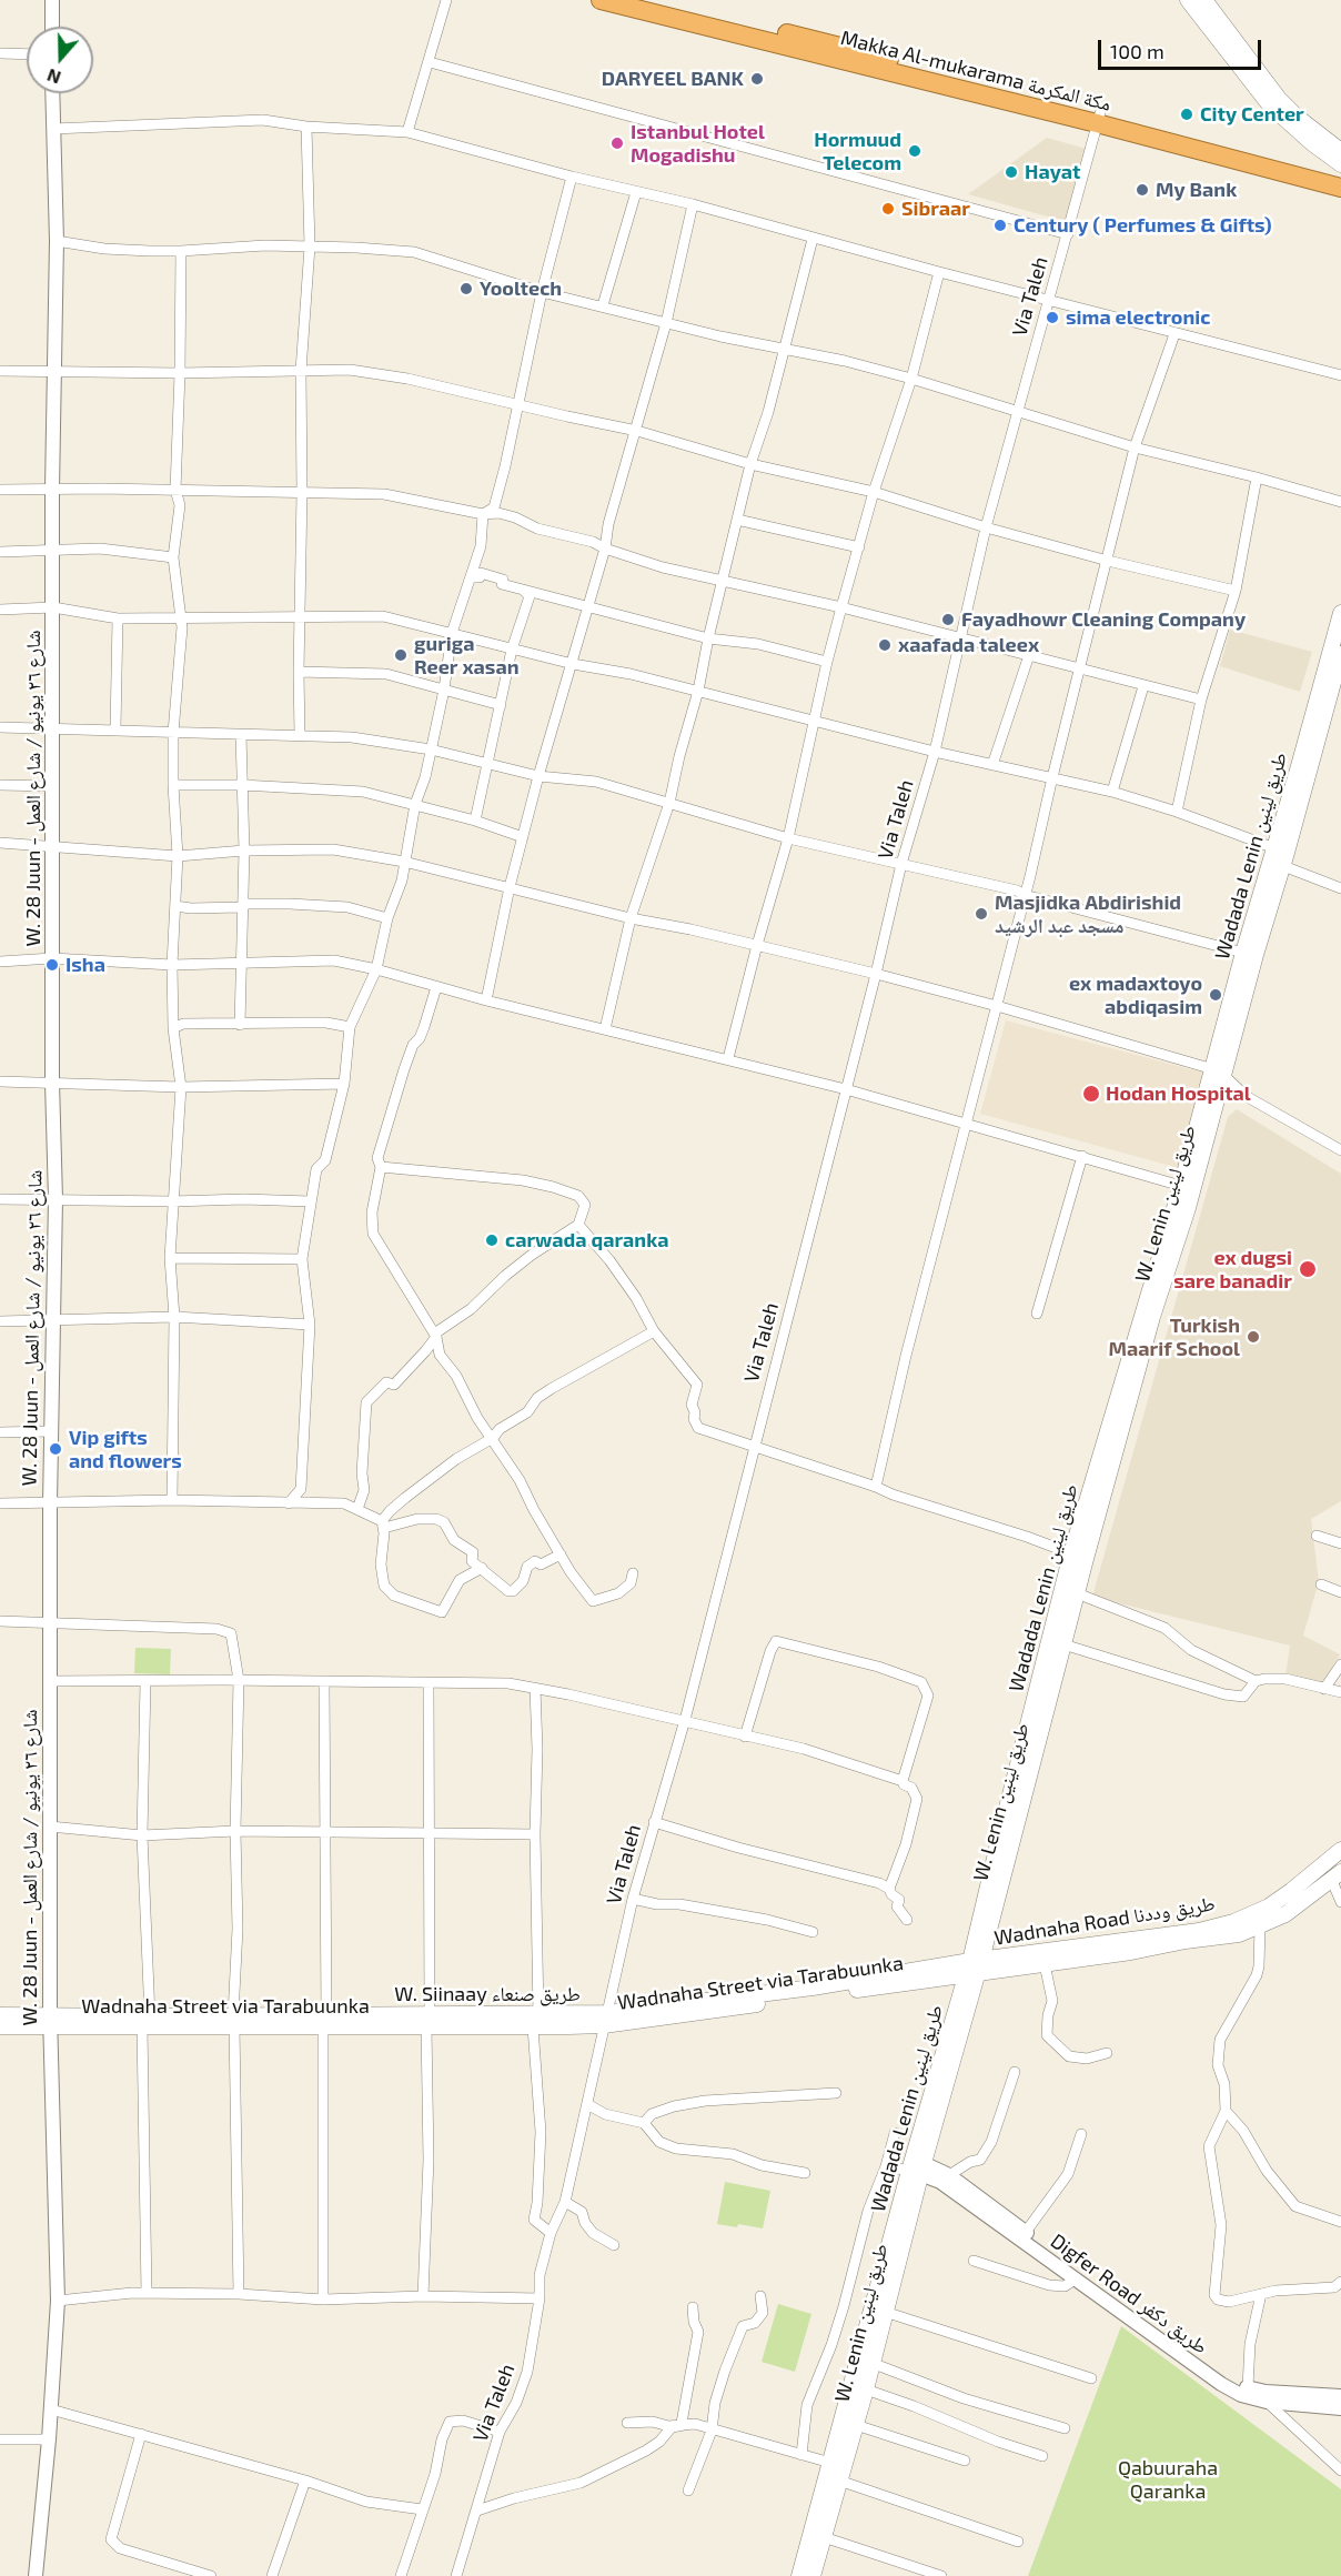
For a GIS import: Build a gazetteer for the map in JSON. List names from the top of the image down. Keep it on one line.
{"streets":{"highway":["Makka Al-mukarama مكة المكرمة"],"main road":["Wadada Lenin طريق لينين","W. Lenin طريق لينين","Wadnaha Road طريق وددنا","W. Siinaay طريق صنعاء"],"street":["Via Taleh","W. 28 Juun - شارع ٢٦ يونيو / شارع العمل","Digfer Road طريق دكفر"]},"crossings":[["Makka Al-mukarama مكة المكرمة","Via Taleh"],["Via Taleh","W. Siinaay طريق صنعاء"],["W. 28 Juun - شارع ٢٦ يونيو / شارع العمل","W. Siinaay طريق صنعاء"],["Wadada Lenin طريق لينين","W. Lenin طريق لينين"],["Wadada Lenin طريق لينين","Wadnaha Road طريق وددنا"],["Wadada Lenin طريق لينين","W. Siinaay طريق صنعاء"],["Wadada Lenin طريق لينين","Digfer Road طريق دكفر"],["W. Lenin طريق لينين","Wadnaha Road طريق وددنا"],["W. Lenin طريق لينين","W. Siinaay طريق صنعاء"],["W. Lenin طريق لينين","Digfer Road طريق دكفر"],["Wadnaha Road طريق وددنا","W. Siinaay طريق صنعاء"]],"parks":["Qabuuraha Qaranka"],"places":["DARYEEL BANK","City Center","Istanbul Hotel Mogadishu","Hormuud Telecom","Hayat","My Bank","Sibraar","Century ( Perfumes & Gifts)","Yooltech","sima electronic","Fayadhowr Cleaning Company","xaafada taleex","guriga Reer xasan","Masjidka Abdirishid مسجد عبد الرشيد","Isha","ex madaxtoyo abdiqasim","Hodan Hospital","carwada qaranka","ex dugsi sare banadir","Turkish Maarif School","Vip gifts and flowers"],"scale_bar":"100 m","north":"bottom"}
